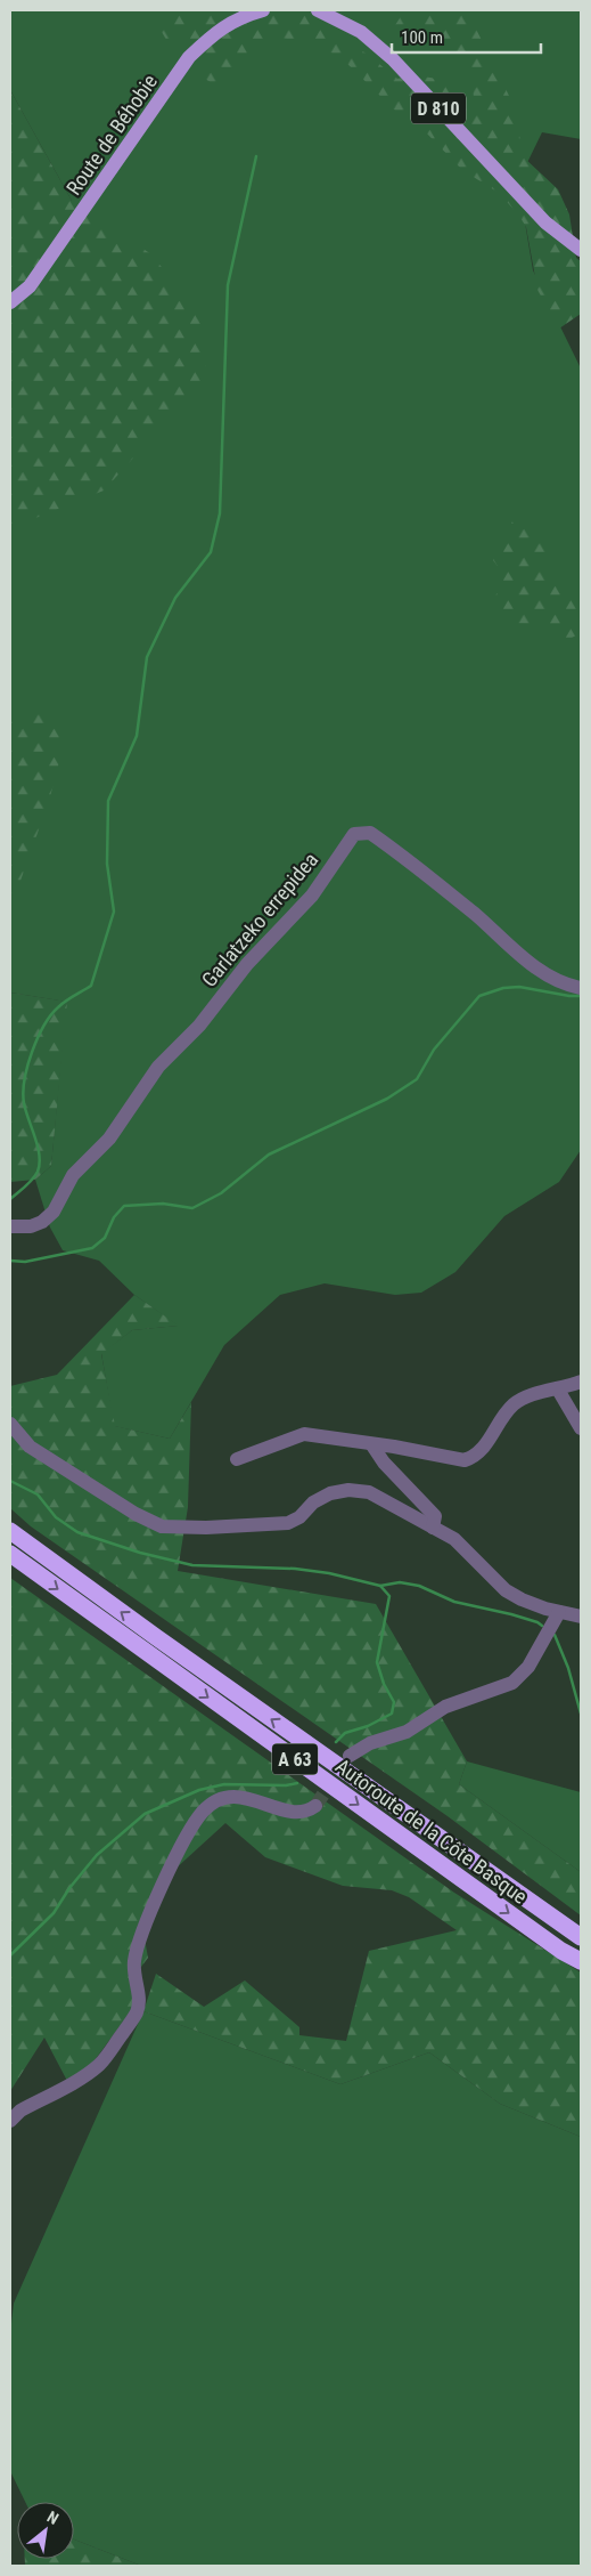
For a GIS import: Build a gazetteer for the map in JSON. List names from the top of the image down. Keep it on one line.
{"streets":{"highway":["A 63","Autoroute de la Côte Basque"],"main road":["D 810","Route de Béhobie"],"street":["Garlatzeko errepidea"]},"scale_bar":"100 m","north":"top right"}
